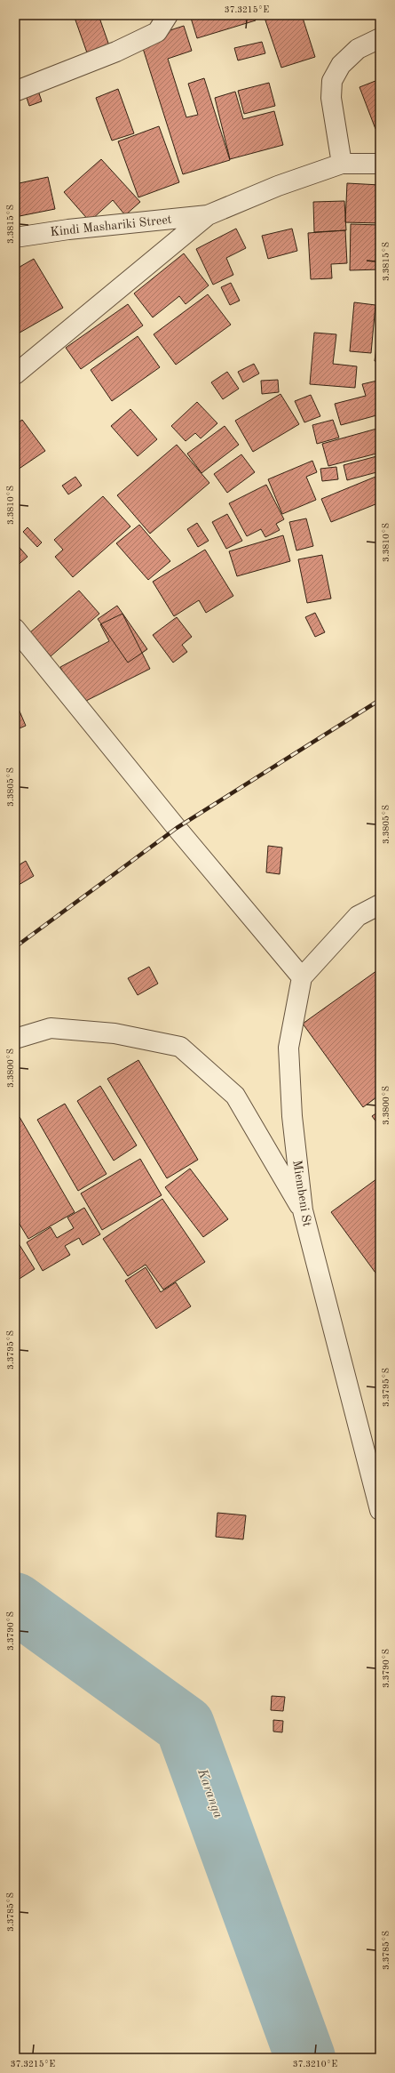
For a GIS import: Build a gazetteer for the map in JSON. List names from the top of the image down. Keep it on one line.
{"streets":{"street":["Kindi Mashariki Street","Miembeni St"]},"water":["Karanga"],"coordinates":["37.3215°E","3.3815°S","3.3810°S","3.3805°S","3.3800°S","3.3795°S","3.3790°S","3.3785°S","37.3210°E"]}
